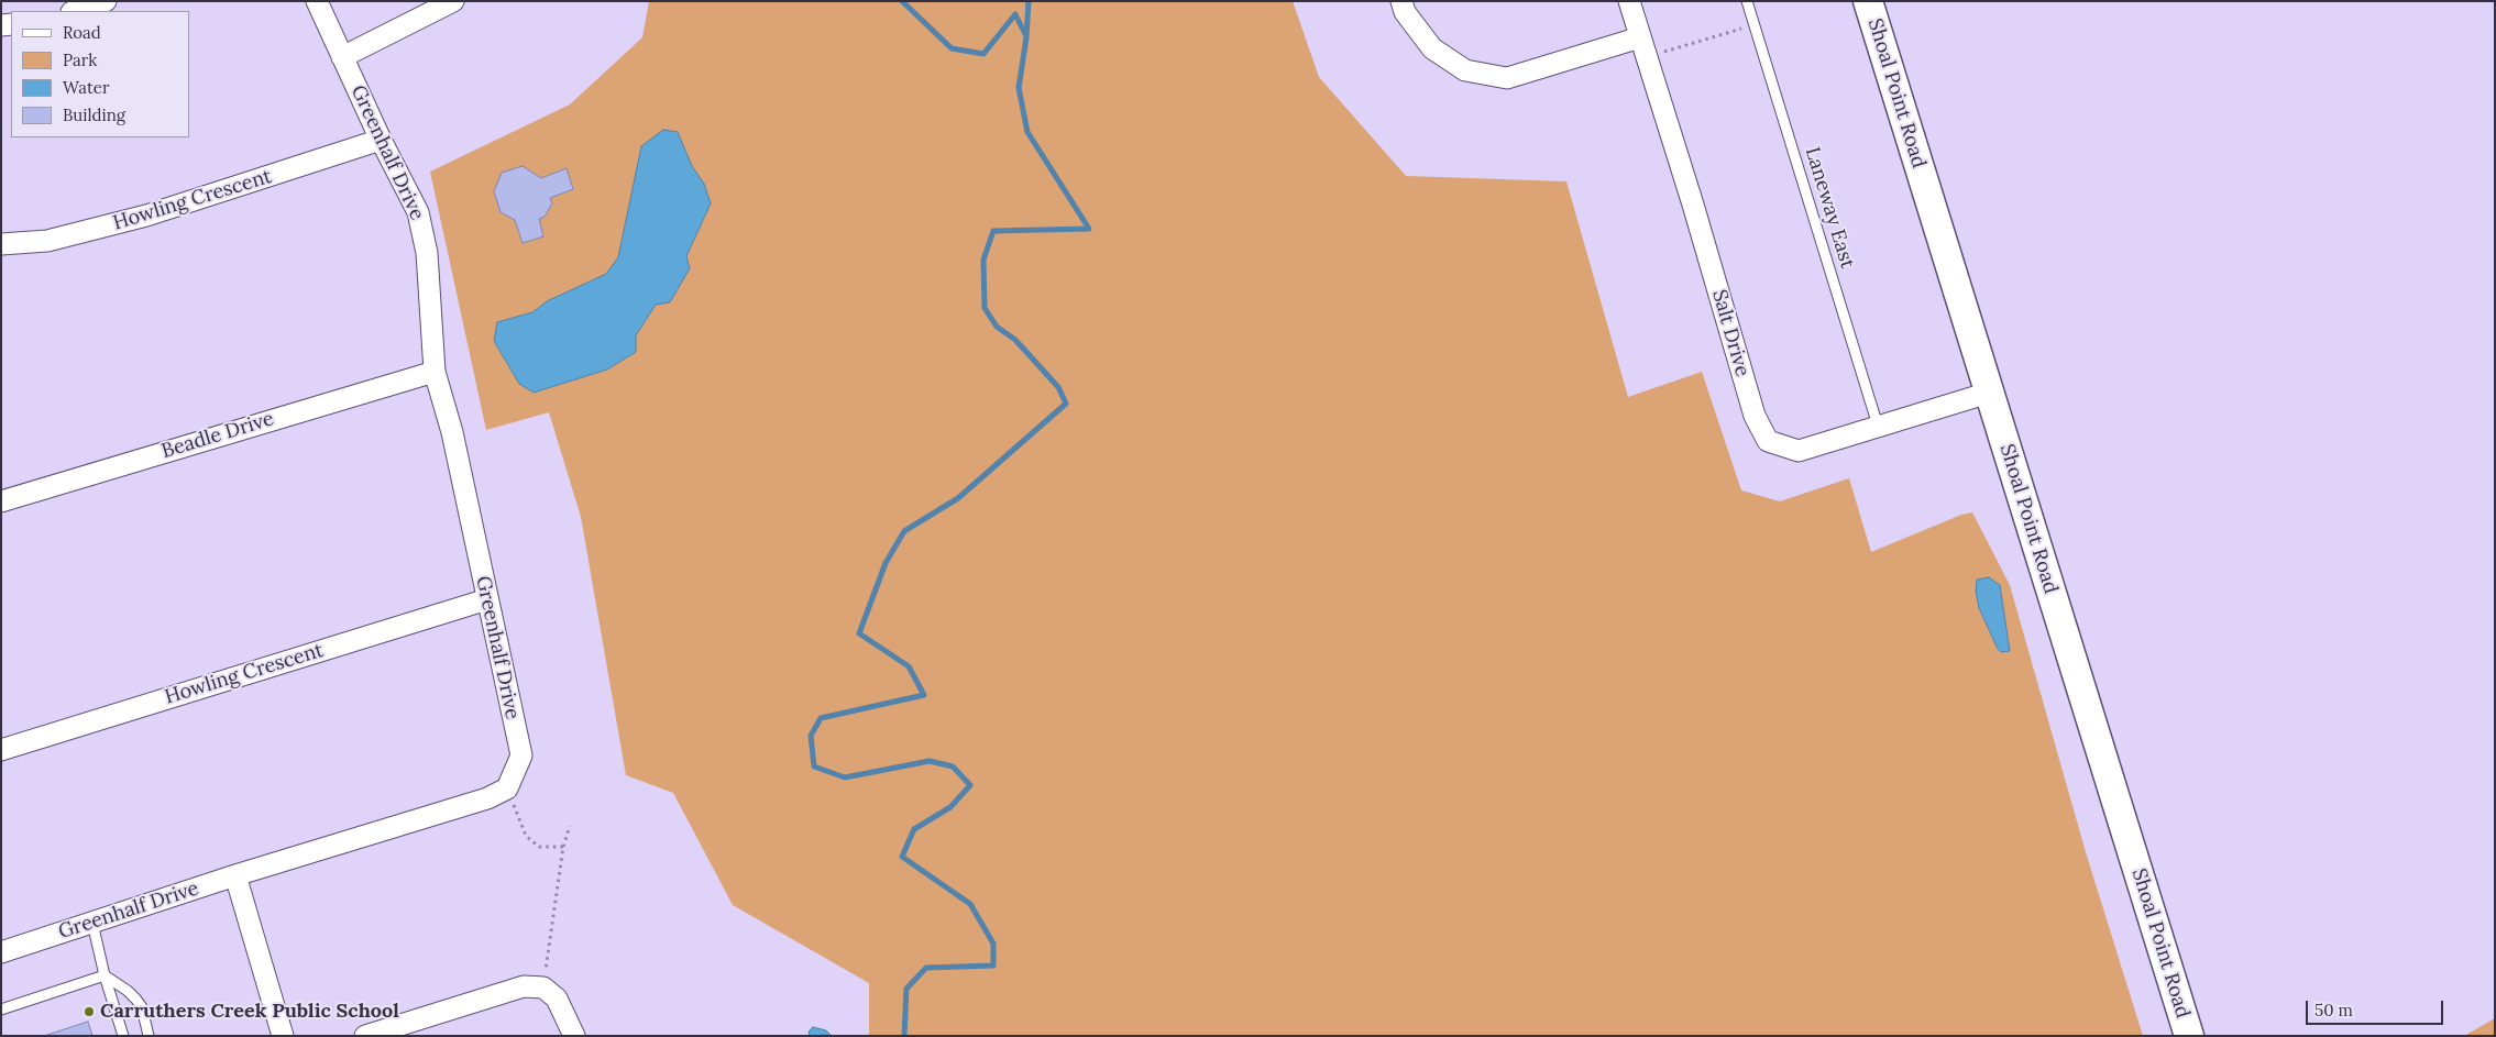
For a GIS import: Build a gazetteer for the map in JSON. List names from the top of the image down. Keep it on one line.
{"streets":{"street":["Shoal Point Road","Greenhalf Drive","Howling Crescent","Salt Drive","Beadle Drive"],"lane":["Laneway East"]},"crossings":[["Shoal Point Road","Salt Drive"],["Greenhalf Drive","Howling Crescent"],["Greenhalf Drive","Beadle Drive"],["Laneway East","Salt Drive"]],"places":["Carruthers Creek Public School"],"legend":["Road","Park","Water","Building"],"scale_bar":"50 m"}
